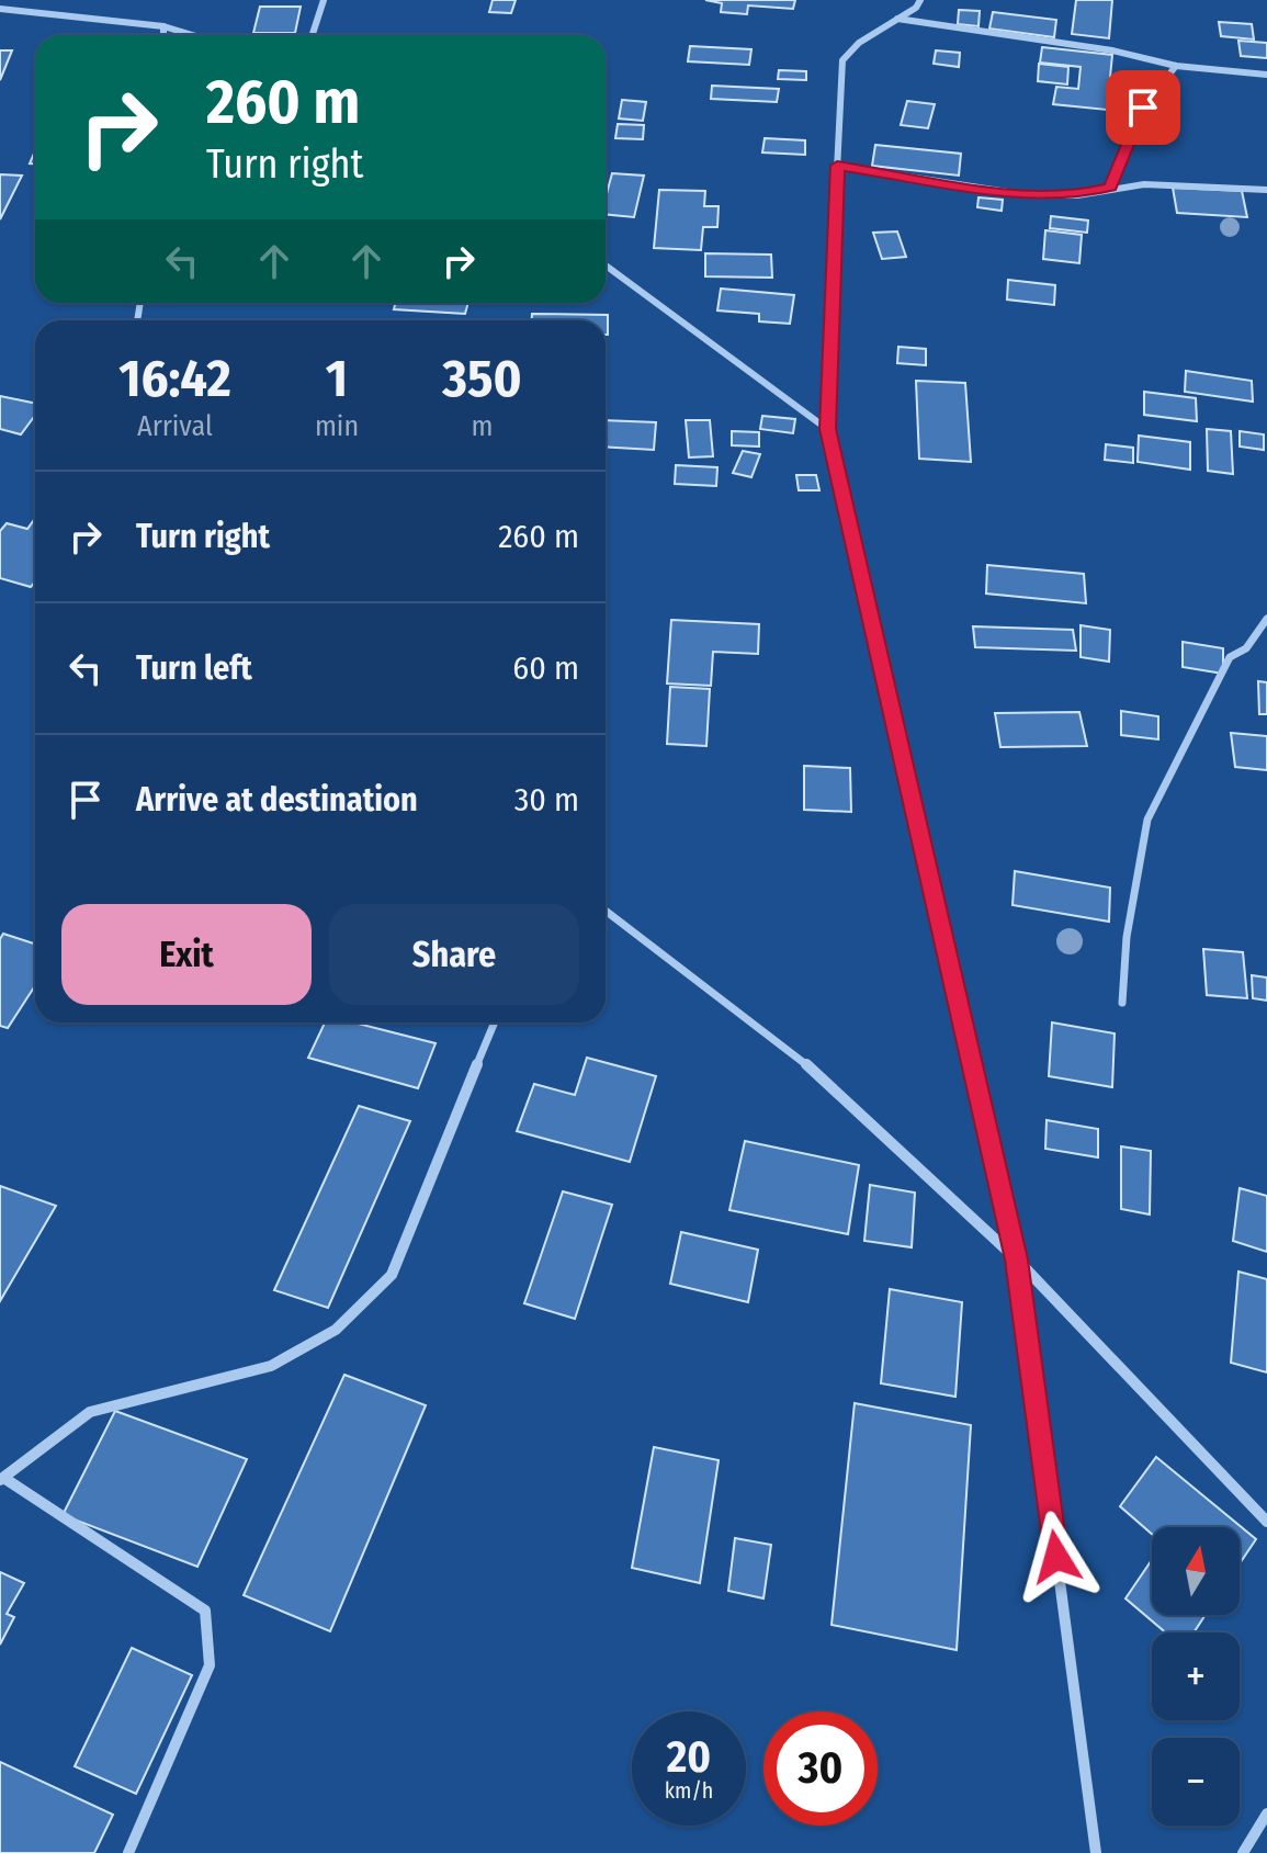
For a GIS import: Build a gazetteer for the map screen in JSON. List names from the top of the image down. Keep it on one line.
{"north":"top","page":{"turn":["260 m","Turn right"],"eta":["16:42","Arrival","1","min","350","m"],"list":[{"name":"Turn right","value":"260 m"},{"name":"Turn left","value":"60 m"},{"name":"Arrive at destination","value":"30 m"}],"buttons":["Exit","Share"],"map_buttons":["+","−"],"speed":"20 km/h","limit":"30"}}
